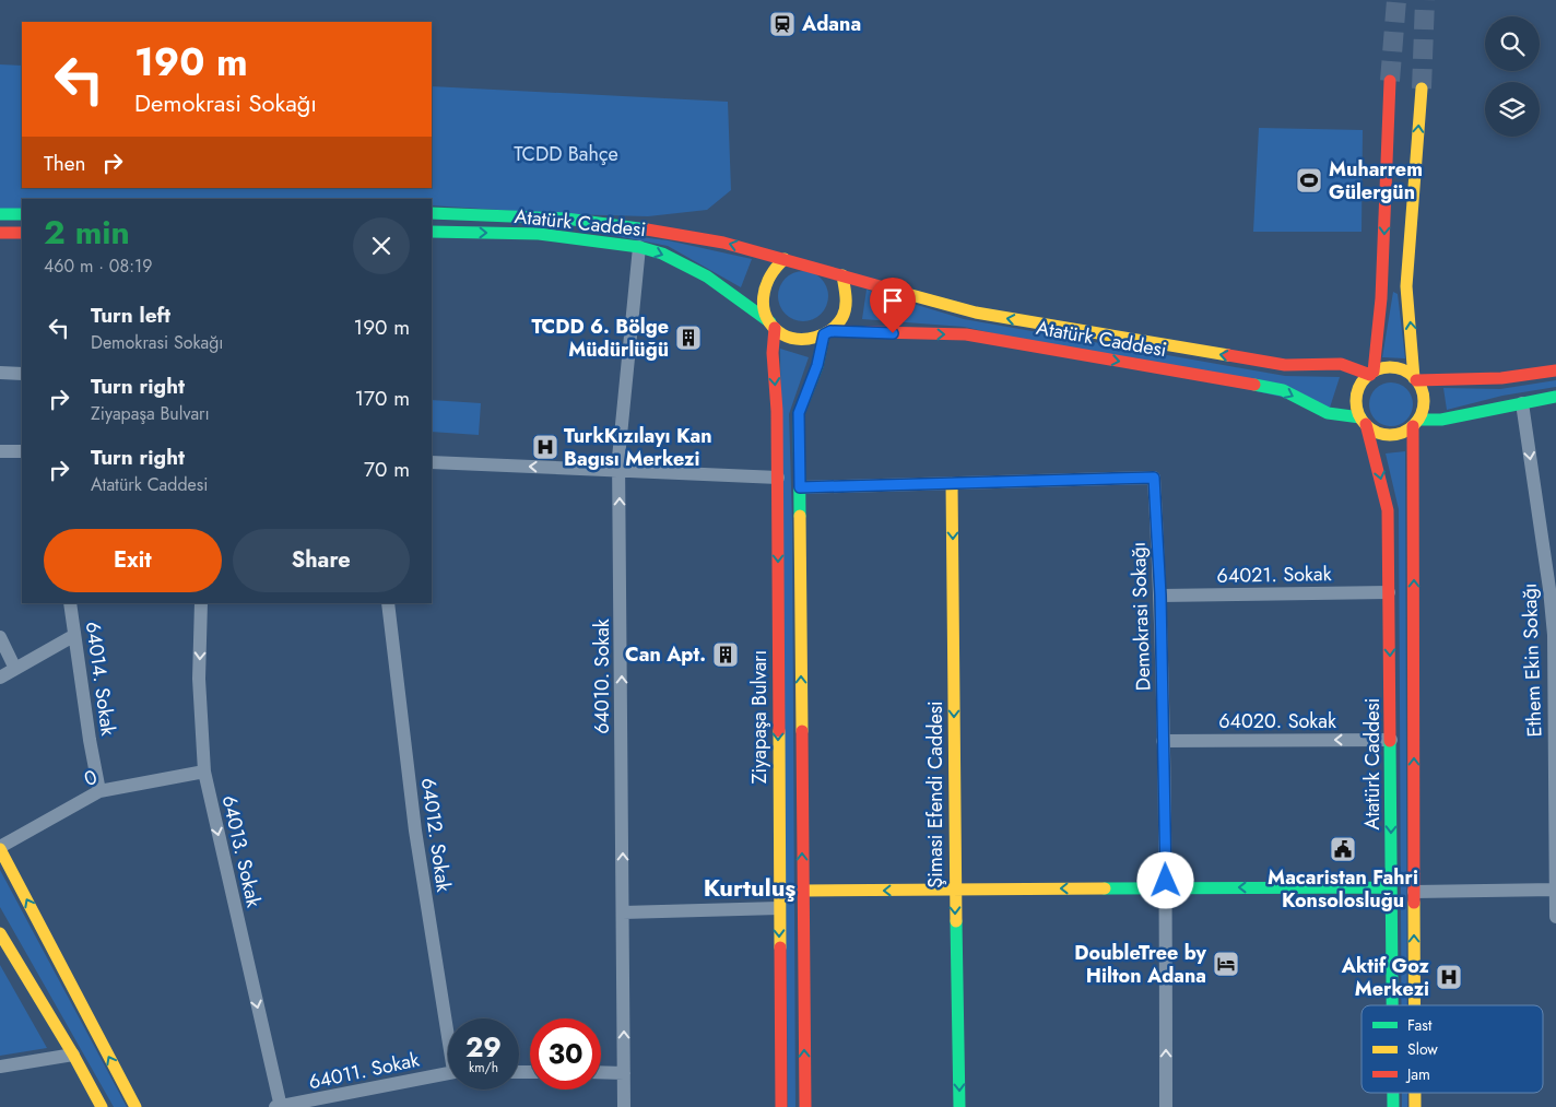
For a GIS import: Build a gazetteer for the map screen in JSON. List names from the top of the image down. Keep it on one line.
{"streets":{"main road":["Atatürk Caddesi","Ziyapaşa Bulvarı","Şimasi Efendi Caddesi"],"street":["64021. Sokak","Demokrasi Sokağı","Ethem Ekin Sokağı","64010. Sokak","64014. Sokak","64020. Sokak","0","64012. Sokak","64013. Sokak","64011. Sokak"]},"crossings":[["Atatürk Caddesi","64021. Sokak"],["Atatürk Caddesi","64010. Sokak"],["Atatürk Caddesi","Ziyapaşa Bulvarı"],["Atatürk Caddesi","64020. Sokak"],["64021. Sokak","Demokrasi Sokağı"],["Demokrasi Sokağı","64020. Sokak"],["Demokrasi Sokağı","Şimasi Efendi Caddesi"],["64014. Sokak","0"],["0","64013. Sokak"],["64013. Sokak","64011. Sokak"]],"one_way":["Ethem Ekin Sokağı","64010. Sokak","64020. Sokak","Şimasi Efendi Caddesi","64013. Sokak"],"districts":["Kurtuluş"],"parks":["TCDD Bahçe"],"places":{"station":["Adana"],"sports":["Muharrem Gülergün"],"building":["TCDD 6. Bölge Müdürlüğü","Can Apt."],"hospital":["TurkKızılayı Kan Bagısı Merkezi","Aktif Goz Merkezi"],"public building":["Macaristan Fahri Konsolosluğu"],"hotel":["DoubleTree by Hilton Adana"]},"legend":["Fast","Slow","Jam"],"page":{"turn":["190 m","Demokrasi Sokağı"],"then":"Then","heading":["2 min","460 m · 08:19"],"list":[{"name":"Turn left","note":"Demokrasi Sokağı","value":"190 m"},{"name":"Turn right","note":"Ziyapaşa Bulvarı","value":"170 m"},{"name":"Turn right","note":"Atatürk Caddesi","value":"70 m"}],"buttons":["Exit","Share"],"speed":"29 km/h","limit":"30"}}
